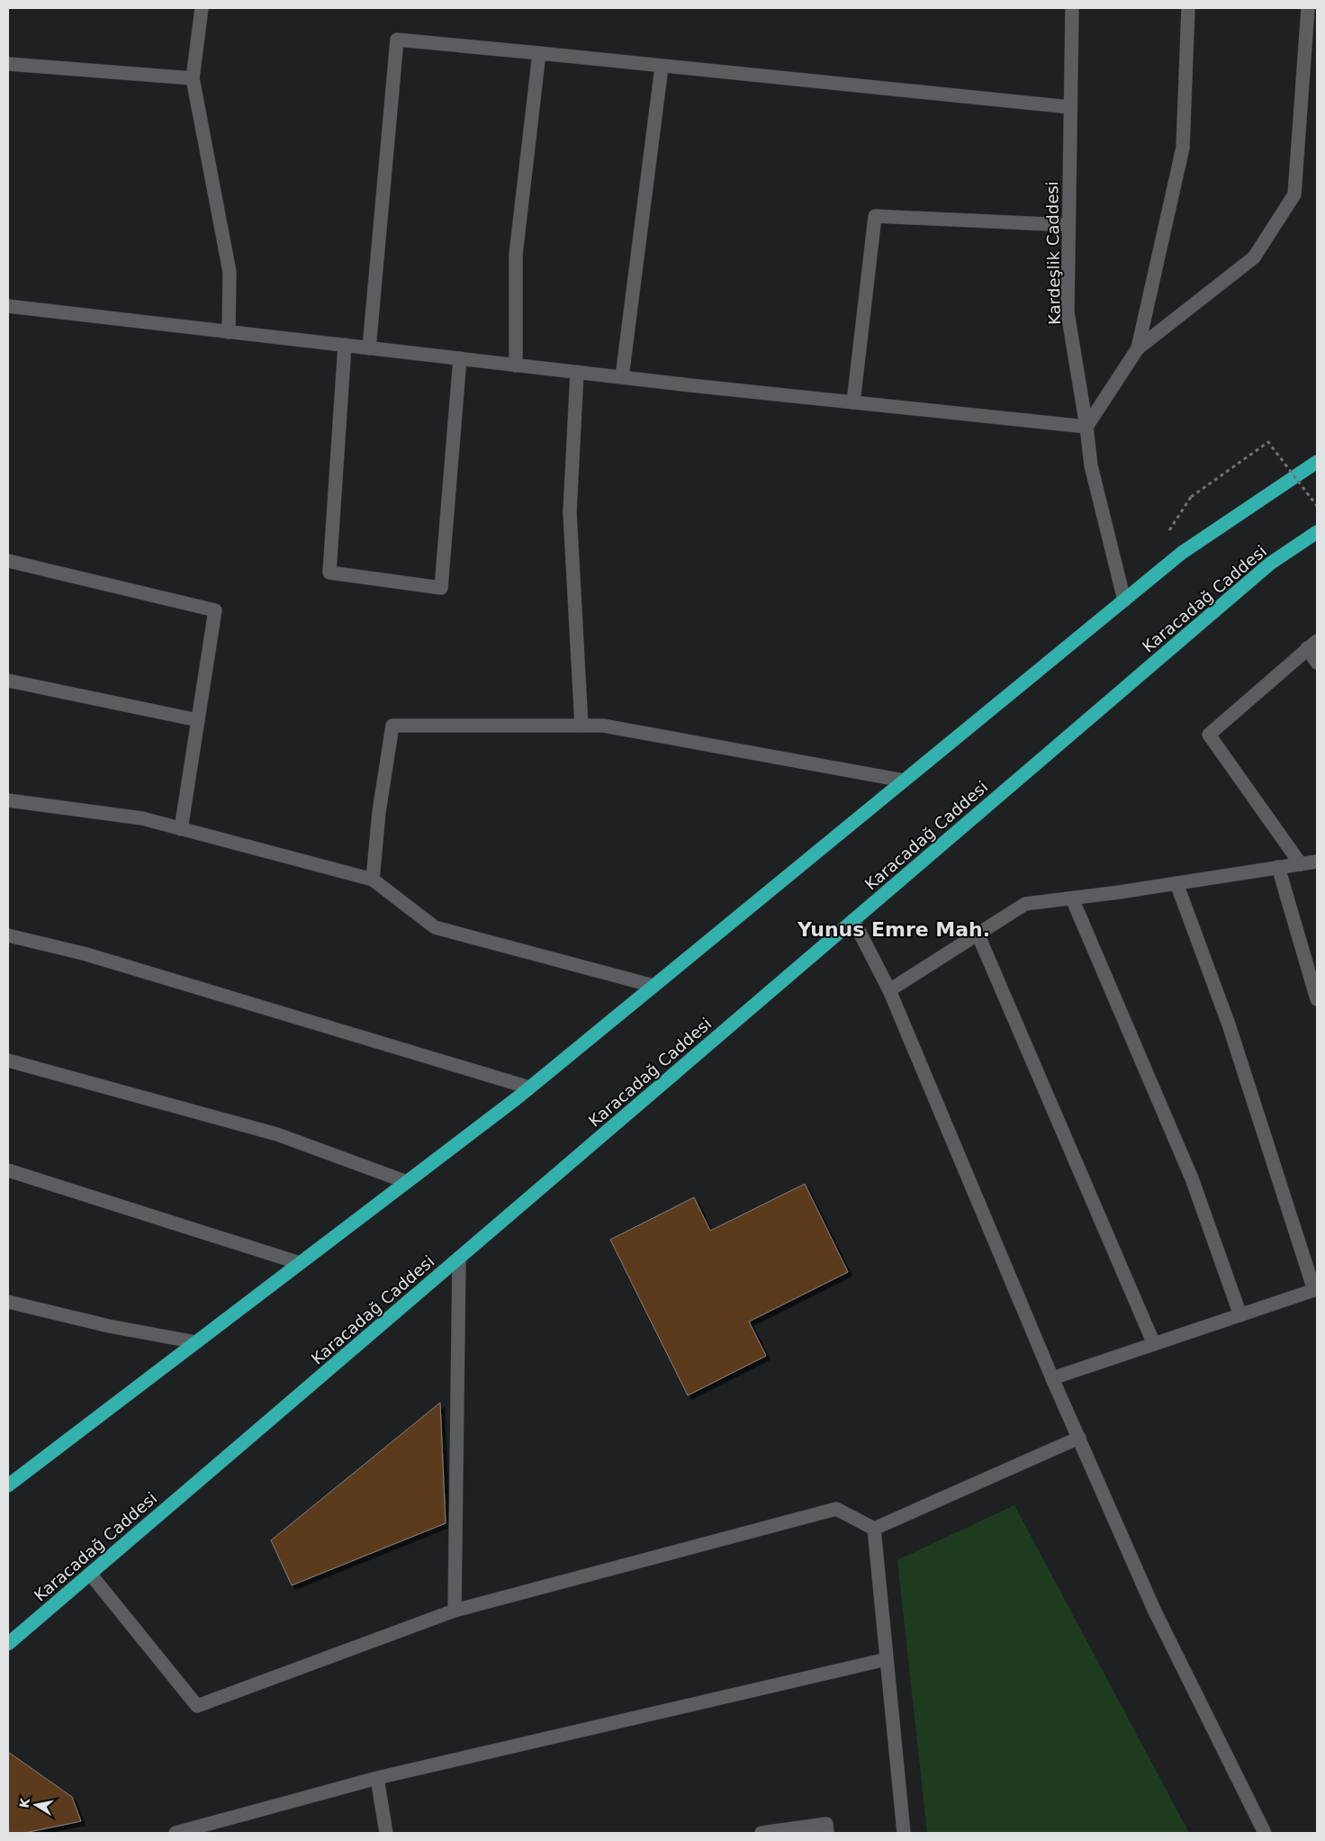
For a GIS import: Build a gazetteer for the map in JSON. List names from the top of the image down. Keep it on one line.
{"streets":{"highway":["Karacadağ Caddesi"],"street":["Kardeşlik Caddesi"]},"districts":["Yunus Emre Mah."],"north":"left"}
